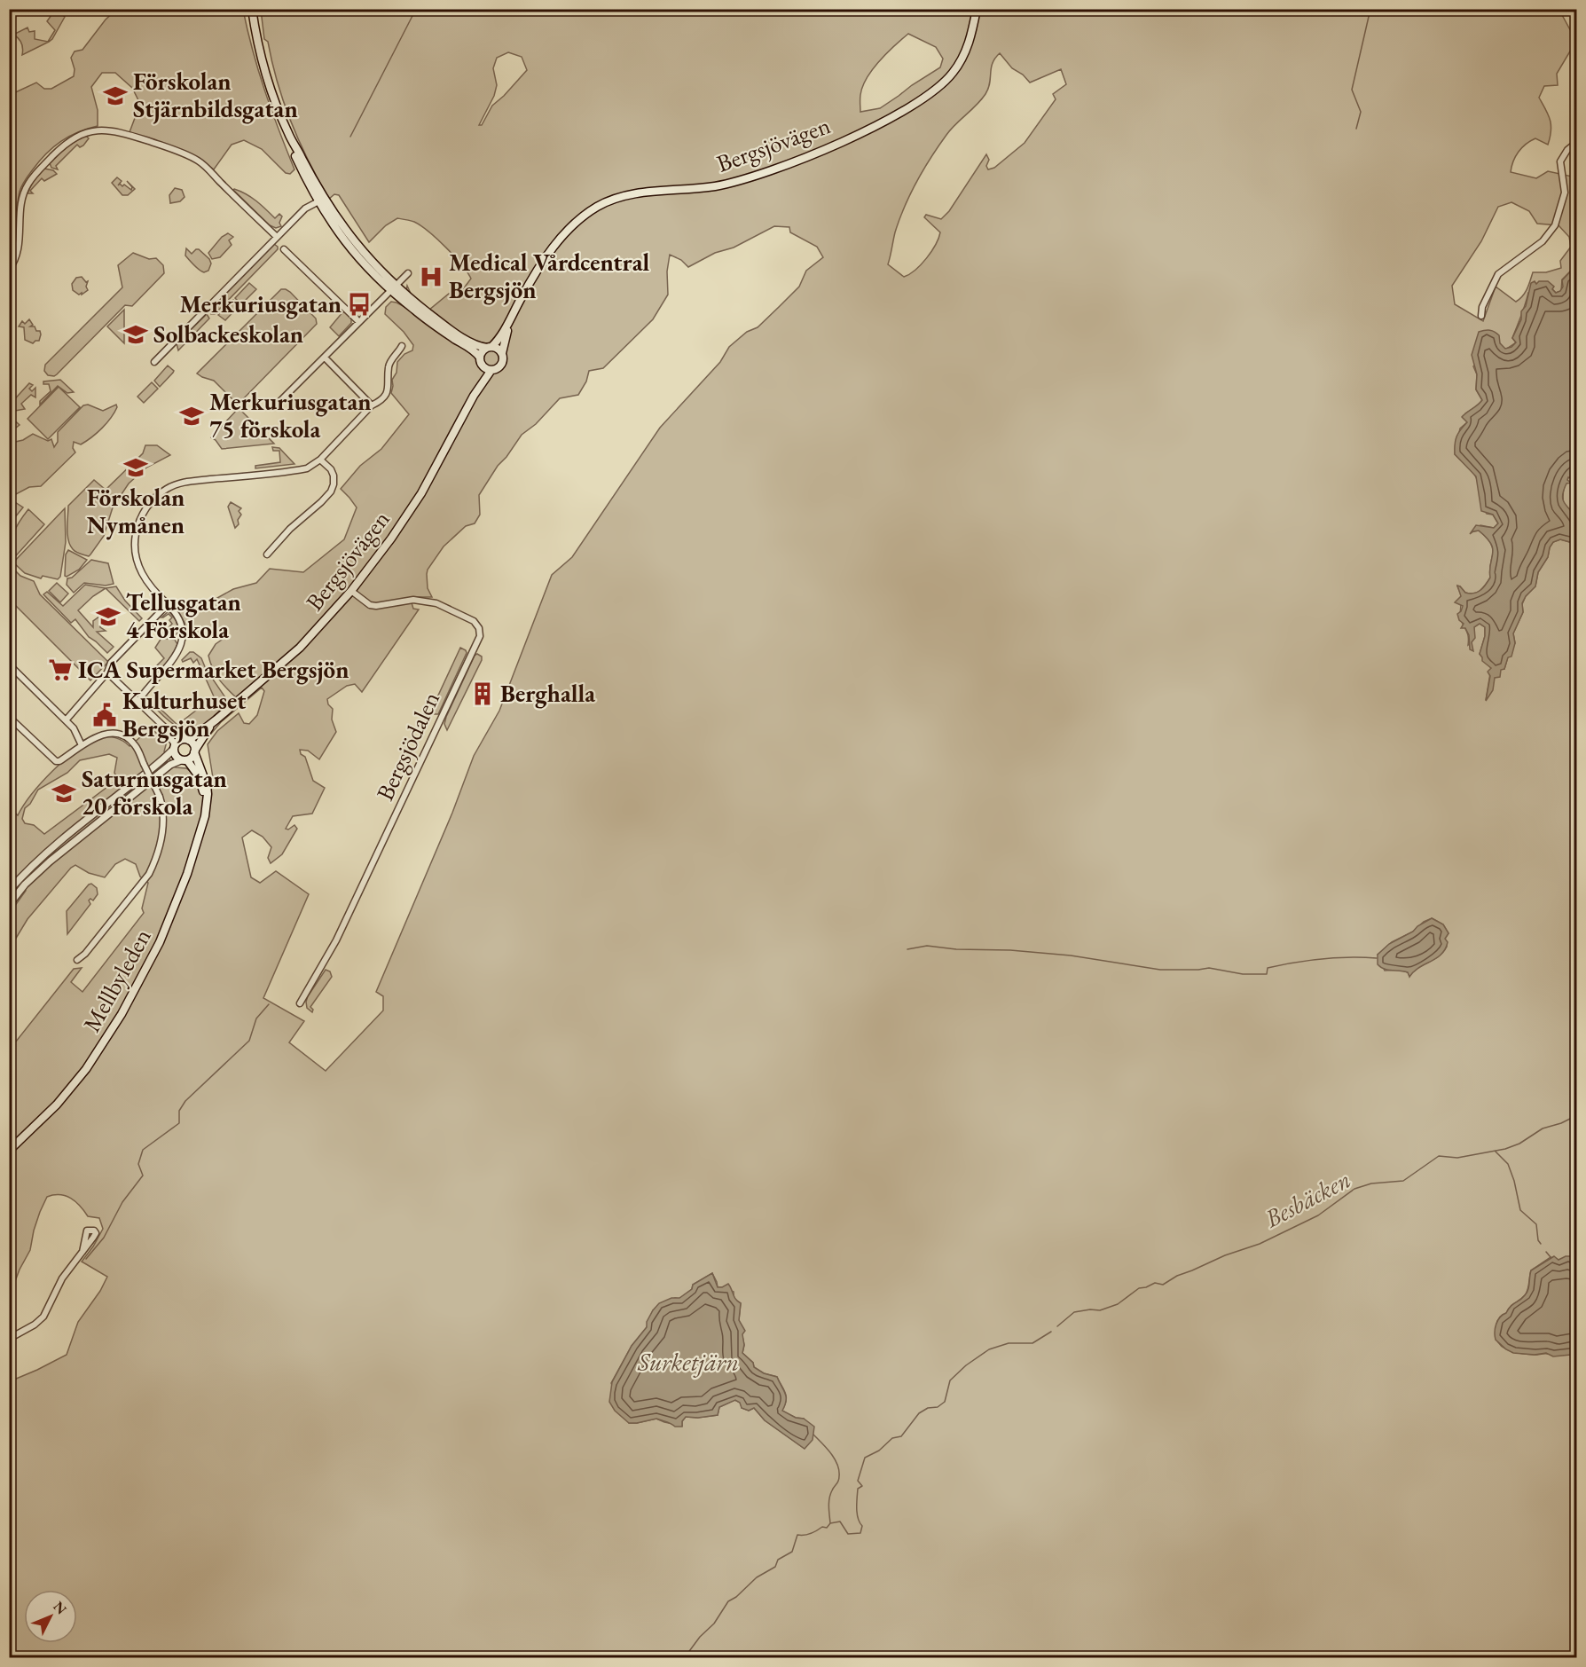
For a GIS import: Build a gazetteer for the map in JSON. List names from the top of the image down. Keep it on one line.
{"streets":{"main road":["Bergsjövägen","Mellbyleden"],"street":["Bergsjödalen"]},"crossings":[["Bergsjövägen","Bergsjödalen"],["Bergsjövägen","Mellbyleden"]],"water":["Besbäcken","Surketjärn"],"places":{"school or university":["Förskolan Stjärnbildsgatan","Solbackeskolan","Merkuriusgatan 75 förskola","Förskolan Nymånen","Tellusgatan 4 Förskola","Saturnusgatan 20 förskola"],"hospital":["Medical Vårdcentral Bergsjön"],"bus stop":["Merkuriusgatan"],"supermarket":["ICA Supermarket Bergsjön"],"building":["Berghalla"],"public building":["Kulturhuset Bergsjön"]},"north":"top right"}
